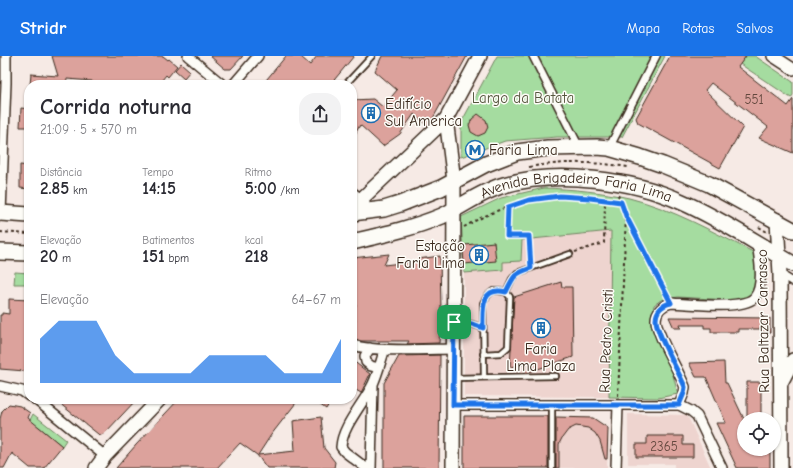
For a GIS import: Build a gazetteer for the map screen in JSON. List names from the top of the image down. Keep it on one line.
{"streets":{"highway":["Avenida Brigadeiro Faria Lima"],"main road":["Rua Baltazar Carrasco"],"street":["Rua Pedro Cristi"]},"crossings":[["Avenida Brigadeiro Faria Lima","Rua Baltazar Carrasco"]],"parks":["Largo da Batata"],"places":{"building":["Edifício Sul America","Estação Faria Lima","Faria Lima Plaza"],"metro station":["Faria Lima"]},"house_numbers":["551","2365"],"page":{"header":"Stridr","nav":["Mapa","Rotas","Salvos"],"heading":["Corrida noturna","21:09 · 5 × 570 m"],"stats":[["Distância","2.85 km"],["Tempo","14:15"],["Ritmo","5:00 /km"],["Elevação","20 m"],["Batimentos","151 bpm"],["kcal","218"]],"chart":["Elevação","64–67 m"]}}
